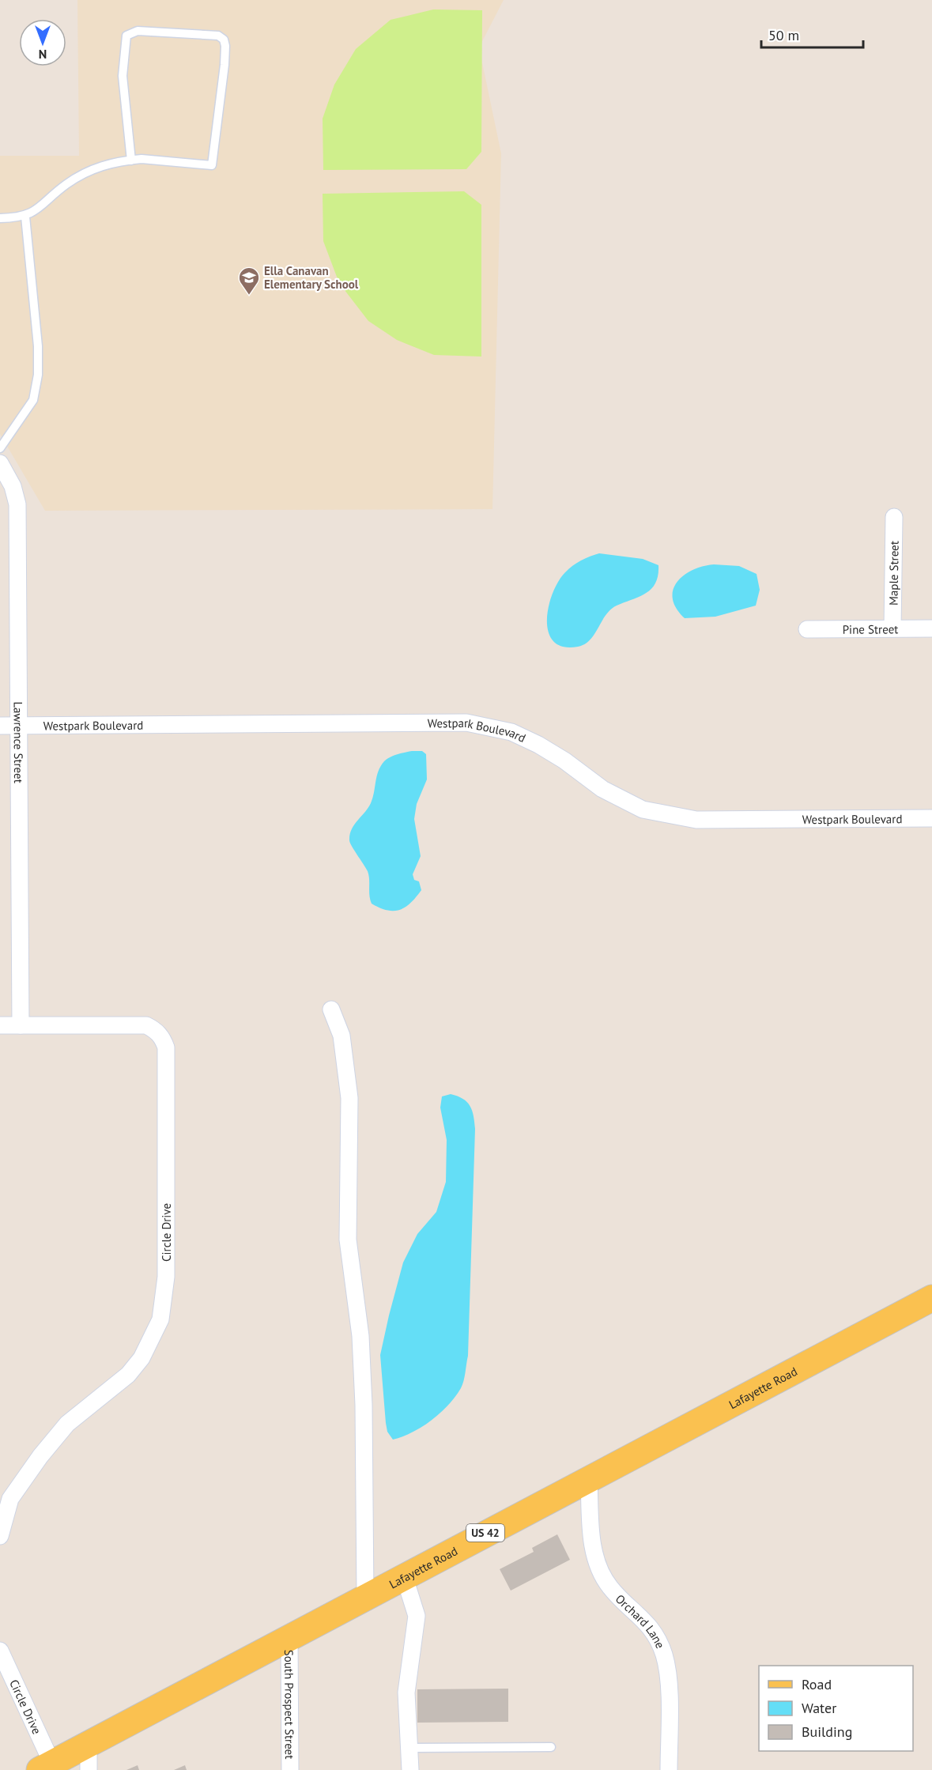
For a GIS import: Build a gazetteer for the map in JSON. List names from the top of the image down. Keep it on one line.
{"streets":{"main road":["Lafayette Road","US 42"],"street":["Maple Street","Pine Street","Westpark Boulevard","Lawrence Street","Circle Drive","Orchard Lane","South Prospect Street"]},"crossings":[["Maple Street","Pine Street"],["Westpark Boulevard","Lawrence Street"],["Lawrence Street","Circle Drive"],["Circle Drive","Lafayette Road"],["Lafayette Road","Orchard Lane"],["Lafayette Road","South Prospect Street"]],"places":{"school or university":["Ella Canavan Elementary School"]},"legend":["Road","Water","Building"],"scale_bar":"50 m","north":"bottom"}
